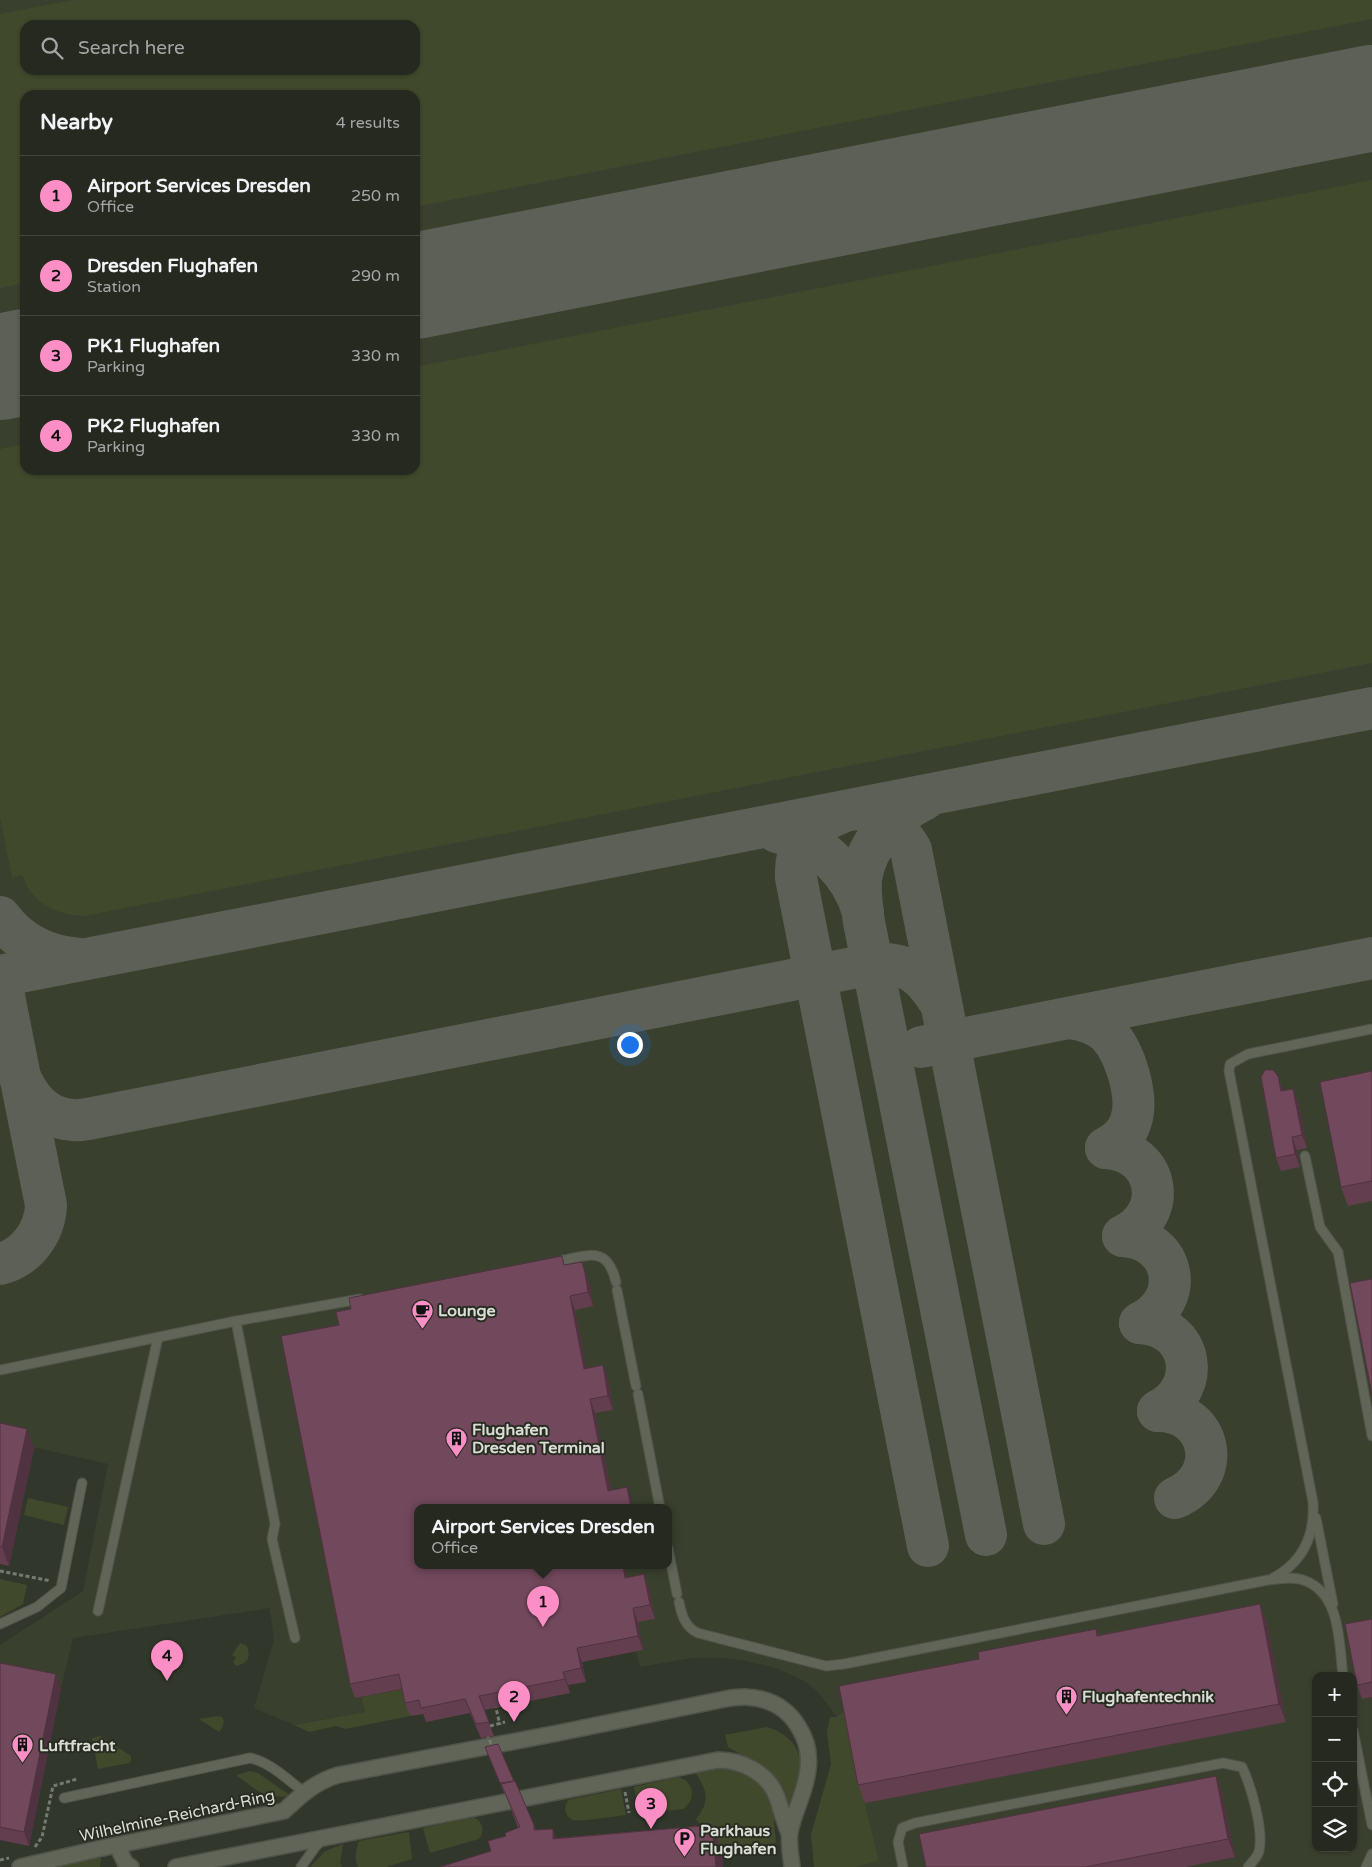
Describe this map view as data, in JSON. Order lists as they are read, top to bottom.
{
  "streets": {
    "street": ["Wilhelmine-Reichard-Ring"]
  },
  "places": {
    "cafe": ["Lounge"],
    "building": ["Flughafen Dresden Terminal", "Flughafentechnik", "Luftfracht"],
    "parking": ["Parkhaus Flughafen"]
  },
  "page": {
    "search": "Search here",
    "heading": ["Nearby", "4 results"],
    "list": [
      {
        "mark": "1",
        "name": "Airport Services Dresden",
        "note": "Office",
        "value": "250 m"
      },
      {
        "mark": "2",
        "name": "Dresden Flughafen",
        "note": "Station",
        "value": "290 m"
      },
      {
        "mark": "3",
        "name": "PK1 Flughafen",
        "note": "Parking",
        "value": "330 m"
      },
      {
        "mark": "4",
        "name": "PK2 Flughafen",
        "note": "Parking",
        "value": "330 m"
      }
    ],
    "popup": ["Airport Services Dresden", "Office"],
    "pins": [
      "1",
      "4",
      "2",
      "3"
    ],
    "map_buttons": ["+", "−"]
  }
}
